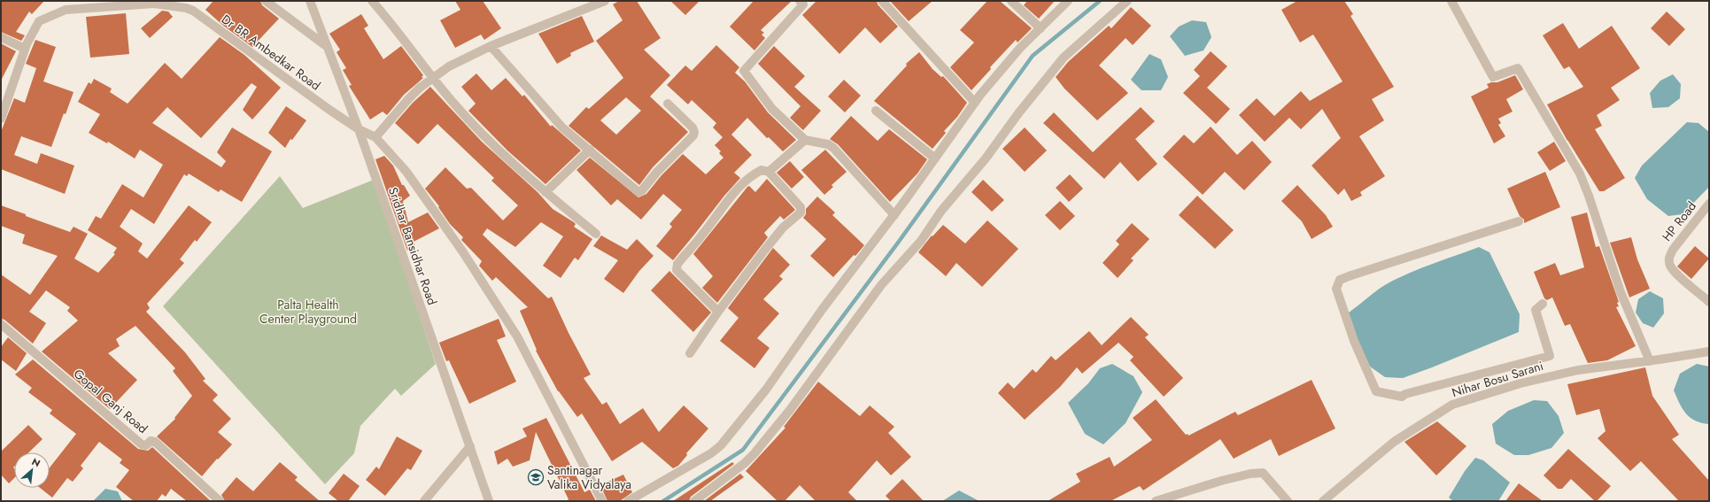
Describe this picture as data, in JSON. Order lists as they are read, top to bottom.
{
  "streets": {
    "street": [
      "Dr BR Ambedkar Road",
      "HP Road",
      "Sridhar Bansidhar Road",
      "Nihar Bosu Sarani",
      "Gopal Ganj Road"
    ]
  },
  "crossings": [
    ["Dr BR Ambedkar Road", "Sridhar Bansidhar Road"]
  ],
  "parks": ["Palta Health Center Playground"],
  "places": {
    "school or university": ["Santinagar Valika Vidyalaya"]
  },
  "north": "top right"
}
